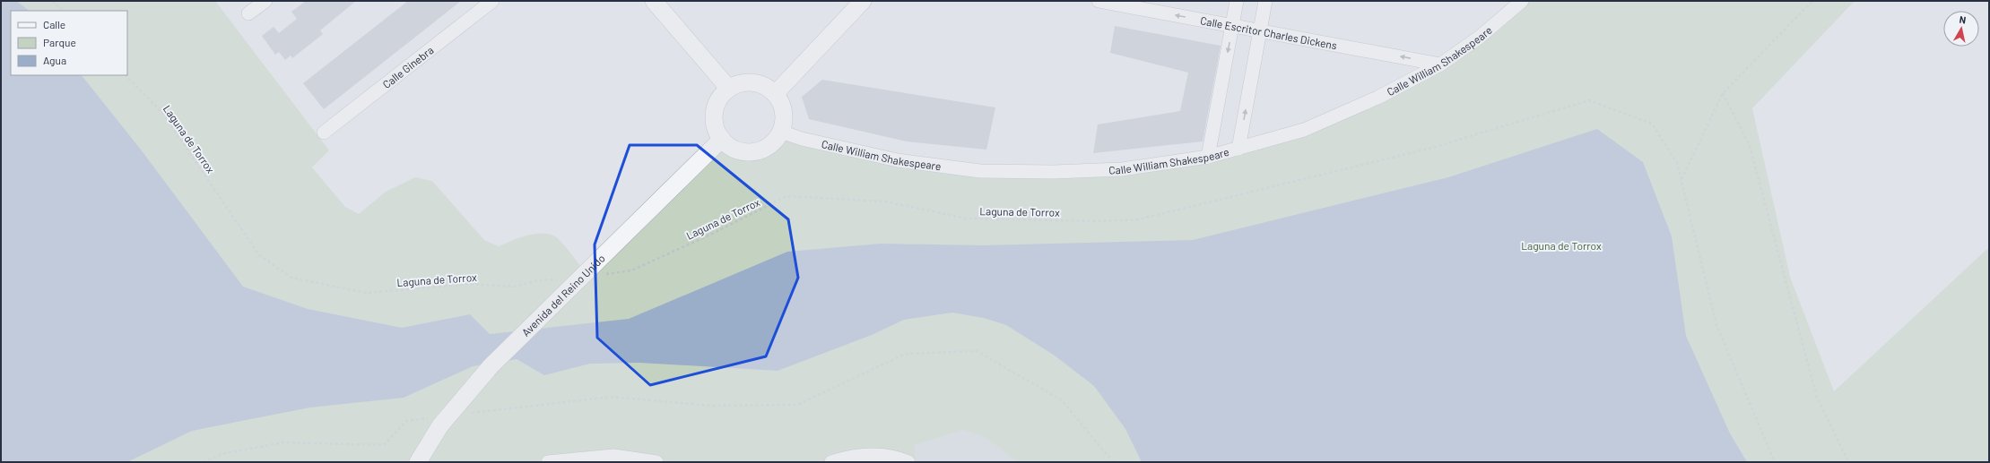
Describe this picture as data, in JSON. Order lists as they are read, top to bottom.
{
  "streets": {
    "street": [
      "Calle Escritor Charles Dickens",
      "Calle William Shakespeare",
      "Calle Ginebra",
      "Avenida del Reino Unido"
    ],
    "path": ["Laguna de Torrox"]
  },
  "crossings": [
    ["Calle Escritor Charles Dickens", "Calle William Shakespeare"],
    ["Calle William Shakespeare", "Avenida del Reino Unido"],
    ["Laguna de Torrox", "Avenida del Reino Unido"]
  ],
  "one_way": ["Calle Escritor Charles Dickens"],
  "parks": ["Laguna de Torrox"],
  "legend": ["Calle", "Parque", "Agua"],
  "north": "top"
}
